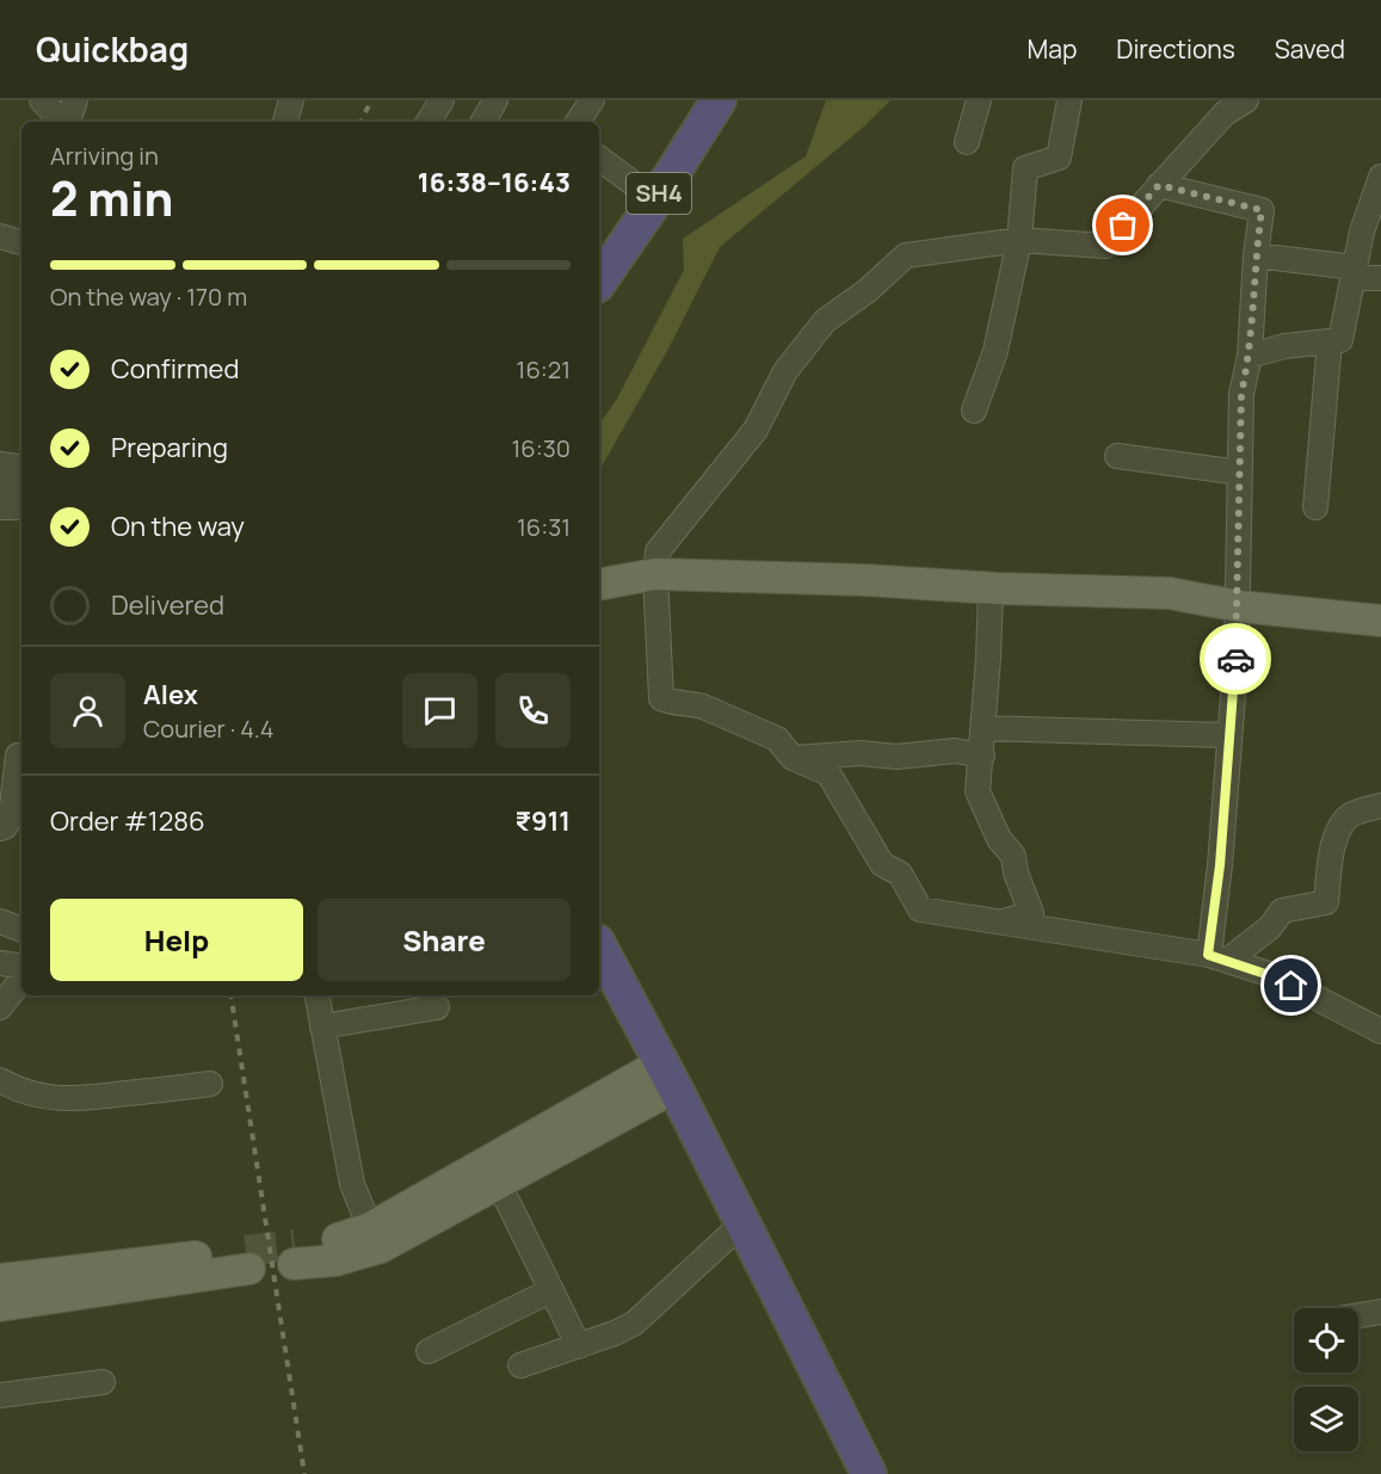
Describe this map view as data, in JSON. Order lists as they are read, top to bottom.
{
  "streets": {
    "highway": ["SH4"]
  },
  "page": {
    "header": "Quickbag",
    "nav": ["Map", "Directions", "Saved"],
    "heading": ["2 min", "Arriving in", "16:38–16:43"],
    "panel": [
      "Alex",
      "Courier · 4.4",
      "Order #1286",
      "₹911"
    ],
    "bar": "On the way · 170 m",
    "list": [
      ["Confirmed", "16:21"],
      ["Preparing", "16:30"],
      ["On the way", "16:31"],
      "Delivered"
    ],
    "buttons": ["Help", "Share"]
  }
}
